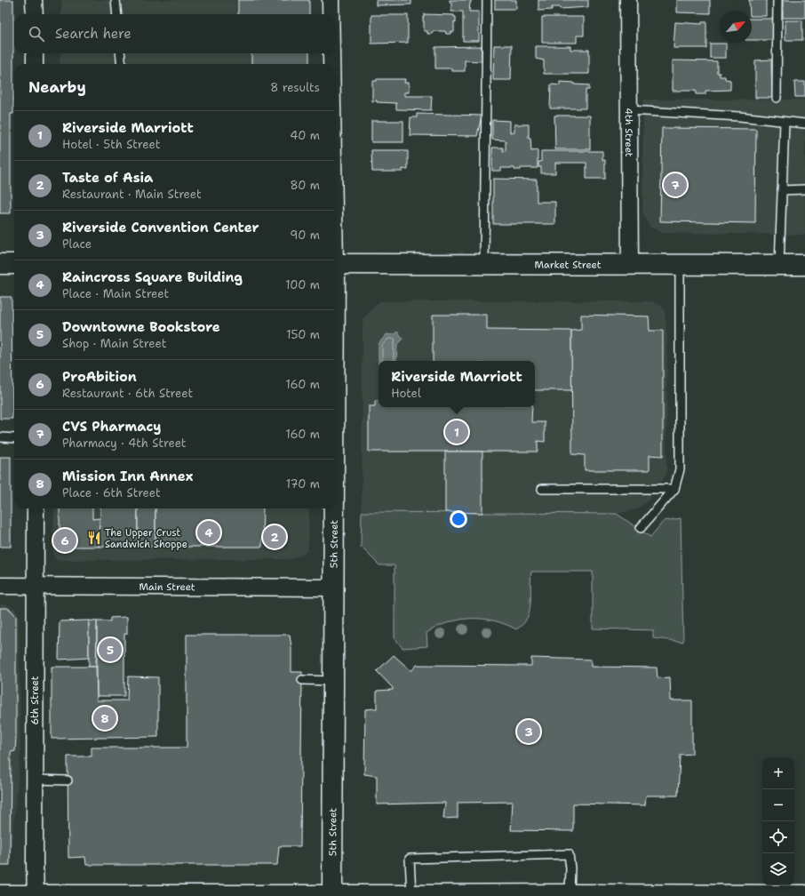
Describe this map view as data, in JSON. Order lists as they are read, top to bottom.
{
  "streets": {
    "street": [
      "4th Street",
      "Market Street",
      "5th Street",
      "Main Street",
      "6th Street"
    ]
  },
  "crossings": [
    ["4th Street", "Market Street"],
    ["5th Street", "Main Street"],
    ["Main Street", "6th Street"]
  ],
  "places": {
    "restaurant": ["The Upper Crust Sandwich Shoppe"]
  },
  "north": "top right",
  "page": {
    "search": "Search here",
    "heading": ["Nearby", "8 results"],
    "list": [
      {
        "mark": "1",
        "name": "Riverside Marriott",
        "note": "Hotel · 5th Street",
        "value": "40 m"
      },
      {
        "mark": "2",
        "name": "Taste of Asia",
        "note": "Restaurant · Main Street",
        "value": "80 m"
      },
      {
        "mark": "3",
        "name": "Riverside Convention Center",
        "note": "Place",
        "value": "90 m"
      },
      {
        "mark": "4",
        "name": "Raincross Square Building",
        "note": "Place · Main Street",
        "value": "100 m"
      },
      {
        "mark": "5",
        "name": "Downtowne Bookstore",
        "note": "Shop · Main Street",
        "value": "150 m"
      },
      {
        "mark": "6",
        "name": "ProAbition",
        "note": "Restaurant · 6th Street",
        "value": "160 m"
      },
      {
        "mark": "7",
        "name": "CVS Pharmacy",
        "note": "Pharmacy · 4th Street",
        "value": "160 m"
      },
      {
        "mark": "8",
        "name": "Mission Inn Annex",
        "note": "Place · 6th Street",
        "value": "170 m"
      }
    ],
    "pins": [
      "7",
      "1",
      "4",
      "2",
      "6",
      "5",
      "8",
      "3"
    ],
    "popup": ["Riverside Marriott", "Hotel"],
    "map_buttons": ["+", "−"]
  }
}
